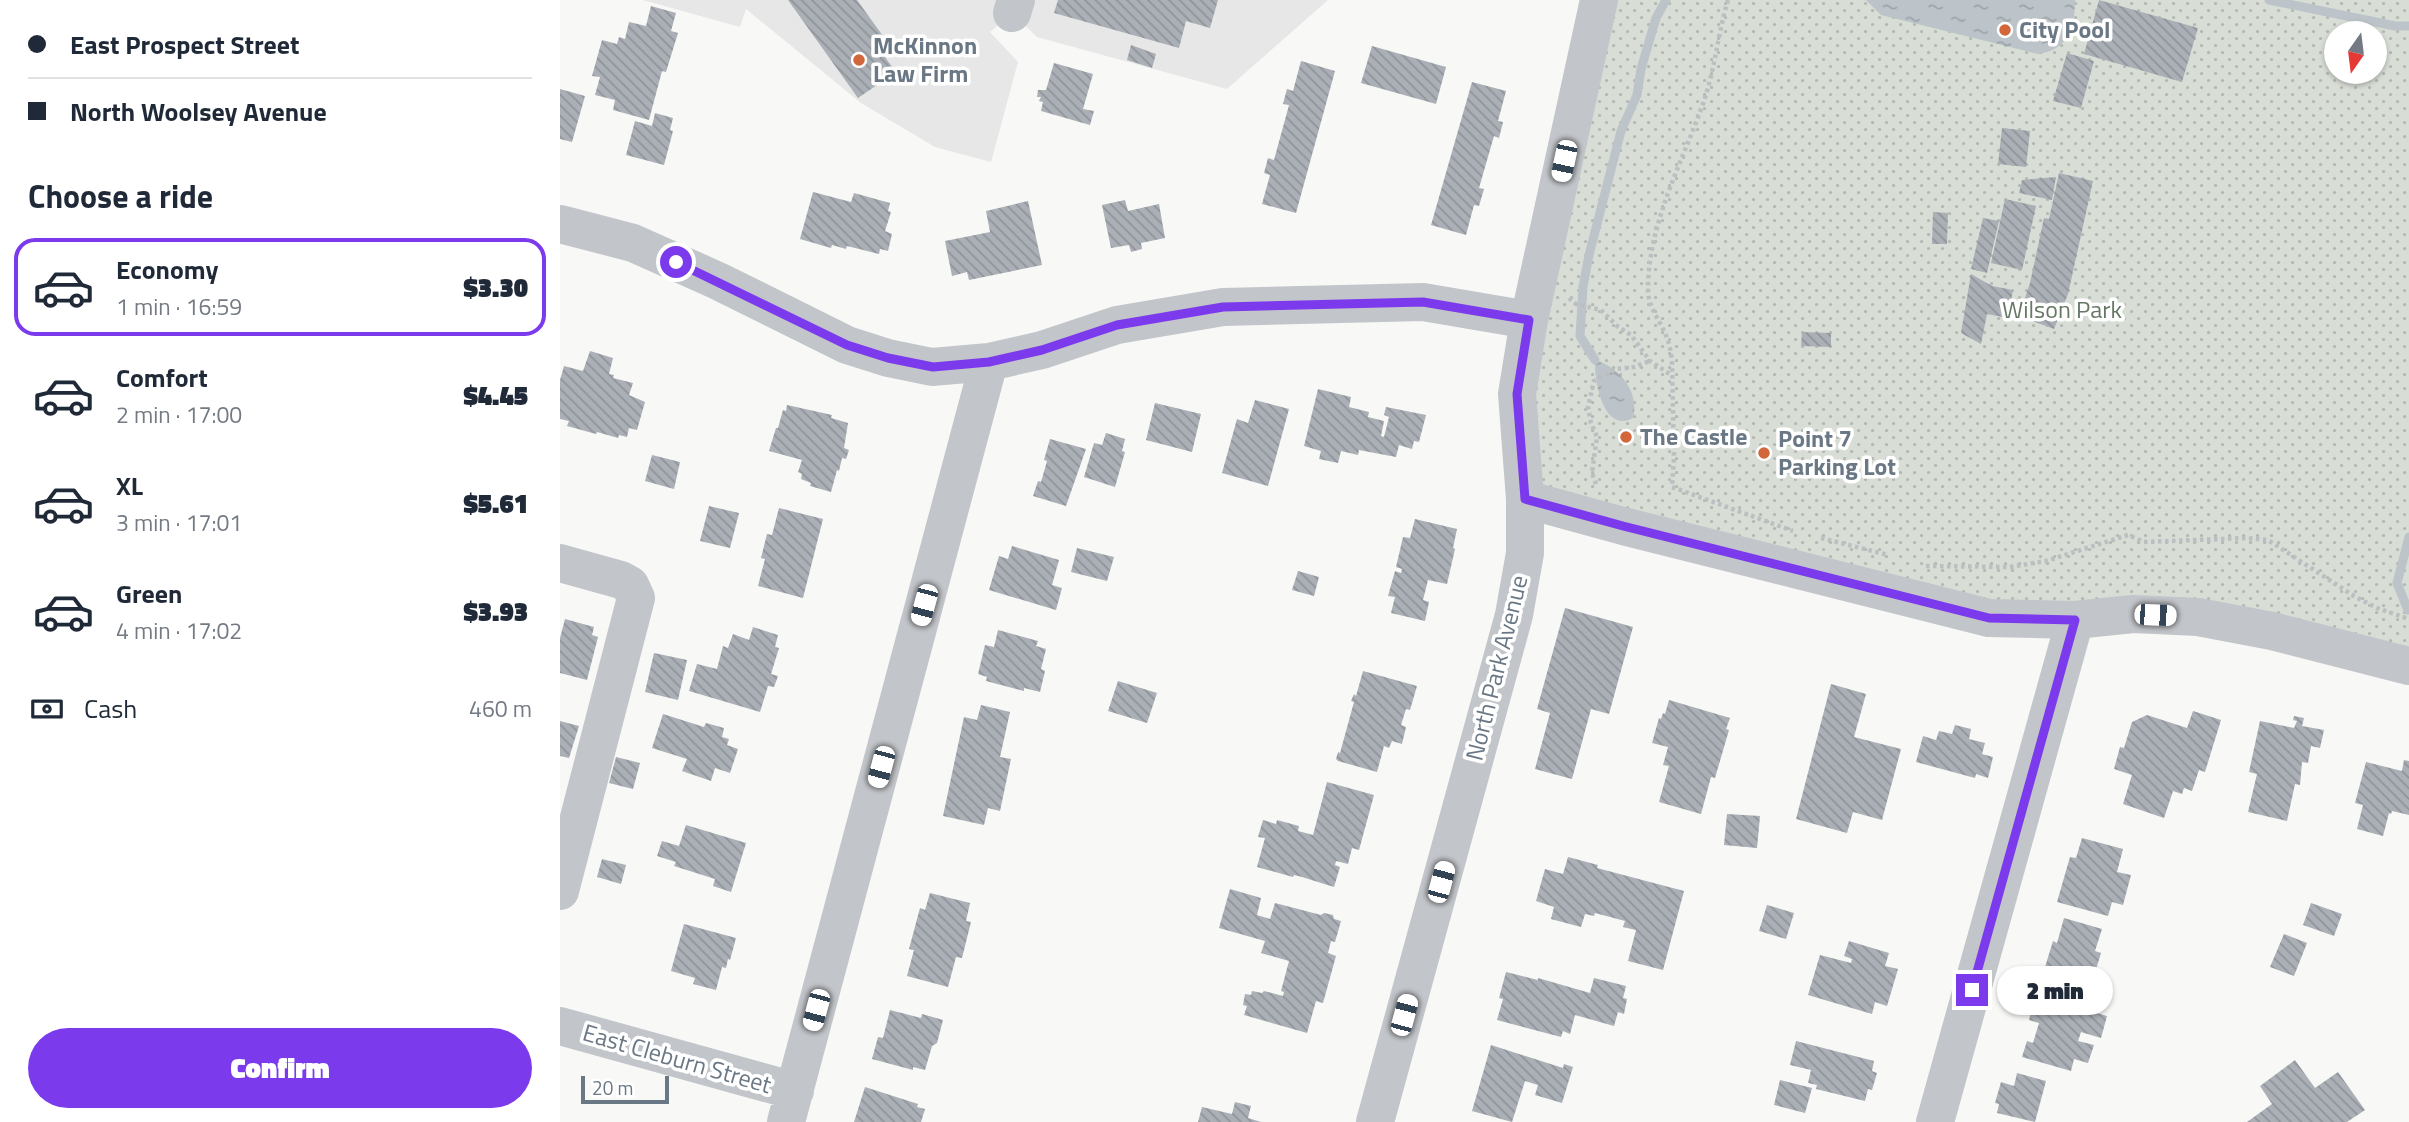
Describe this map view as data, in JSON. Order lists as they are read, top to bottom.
{
  "streets": {
    "street": ["North Park Avenue", "East Cleburn Street"]
  },
  "parks": ["Wilson Park"],
  "places": [
    "City Pool",
    "McKinnon Law Firm",
    "The Castle",
    "Point 7 Parking Lot"
  ],
  "scale_bar": "20 m",
  "north": "bottom",
  "page": {
    "banner": ["East Prospect Street", "North Woolsey Avenue"],
    "heading": "Choose a ride",
    "list": [
      {
        "name": "Economy",
        "note": "1 min · 16:59",
        "value": "$3.30"
      },
      {
        "name": "Comfort",
        "note": "2 min · 17:00",
        "value": "$4.45"
      },
      {
        "name": "XL",
        "note": "3 min · 17:01",
        "value": "$5.61"
      },
      {
        "name": "Green",
        "note": "4 min · 17:02",
        "value": "$3.93"
      }
    ],
    "pay": ["Cash", "460 m"],
    "bubble": "2 min",
    "buttons": "Confirm",
    "scale": "20 m"
  }
}
